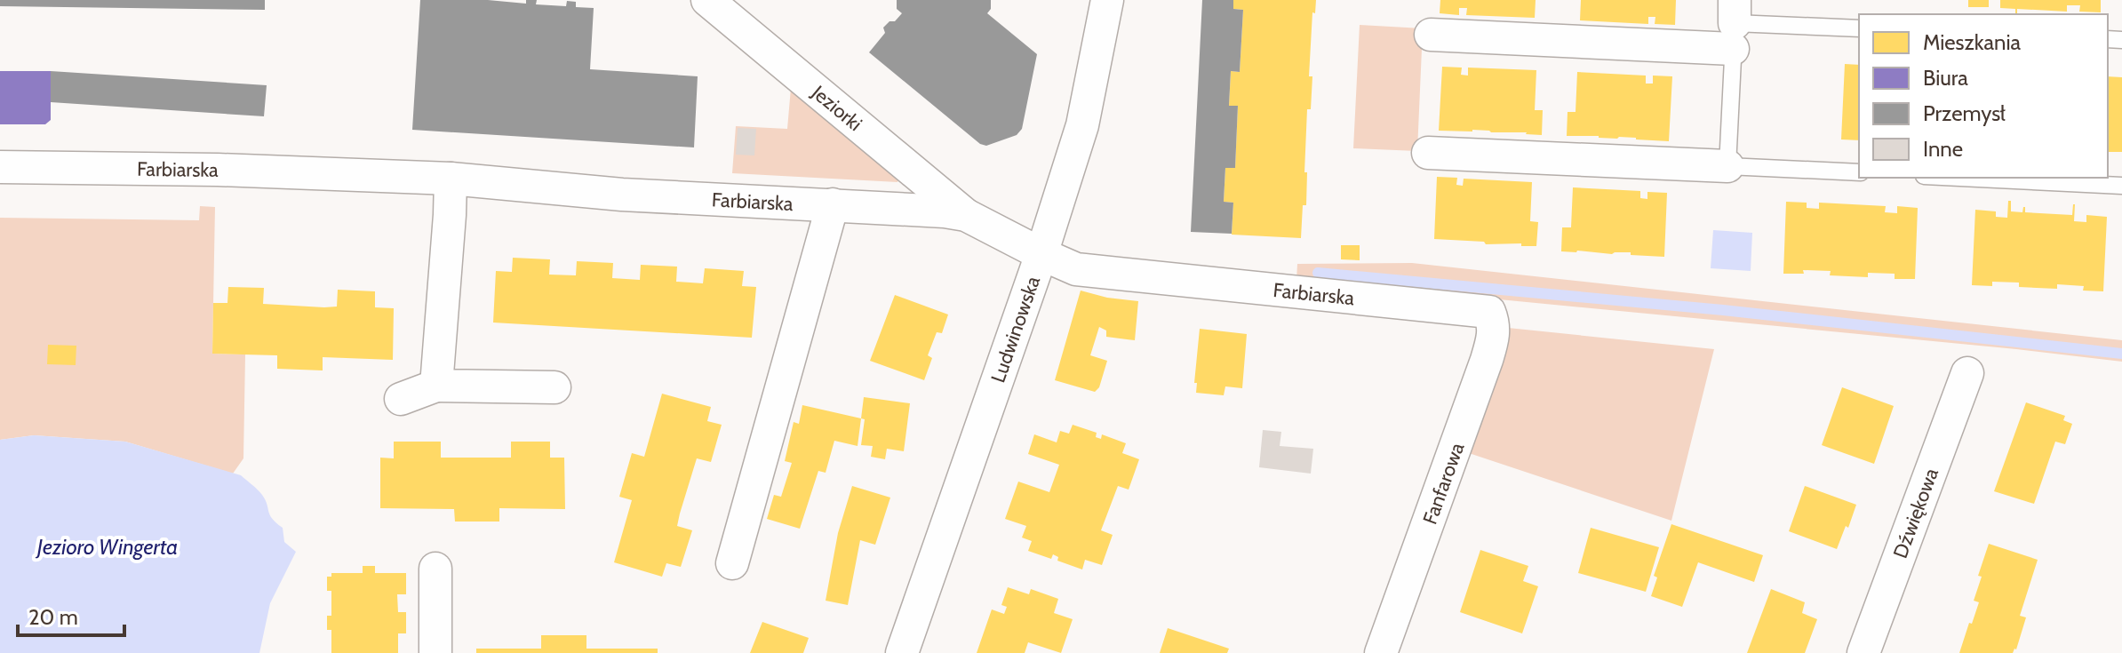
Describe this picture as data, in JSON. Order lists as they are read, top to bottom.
{
  "streets": {
    "street": [
      "Jeziorki",
      "Farbiarska",
      "Ludwinowska",
      "Fanfarowa",
      "Dźwiękowa"
    ]
  },
  "crossings": [
    ["Jeziorki", "Farbiarska"],
    ["Farbiarska", "Ludwinowska"],
    ["Farbiarska", "Fanfarowa"]
  ],
  "water": ["Jezioro Wingerta"],
  "legend": [
    "Mieszkania",
    "Biura",
    "Przemysł",
    "Inne"
  ],
  "scale_bar": "20 m"
}
